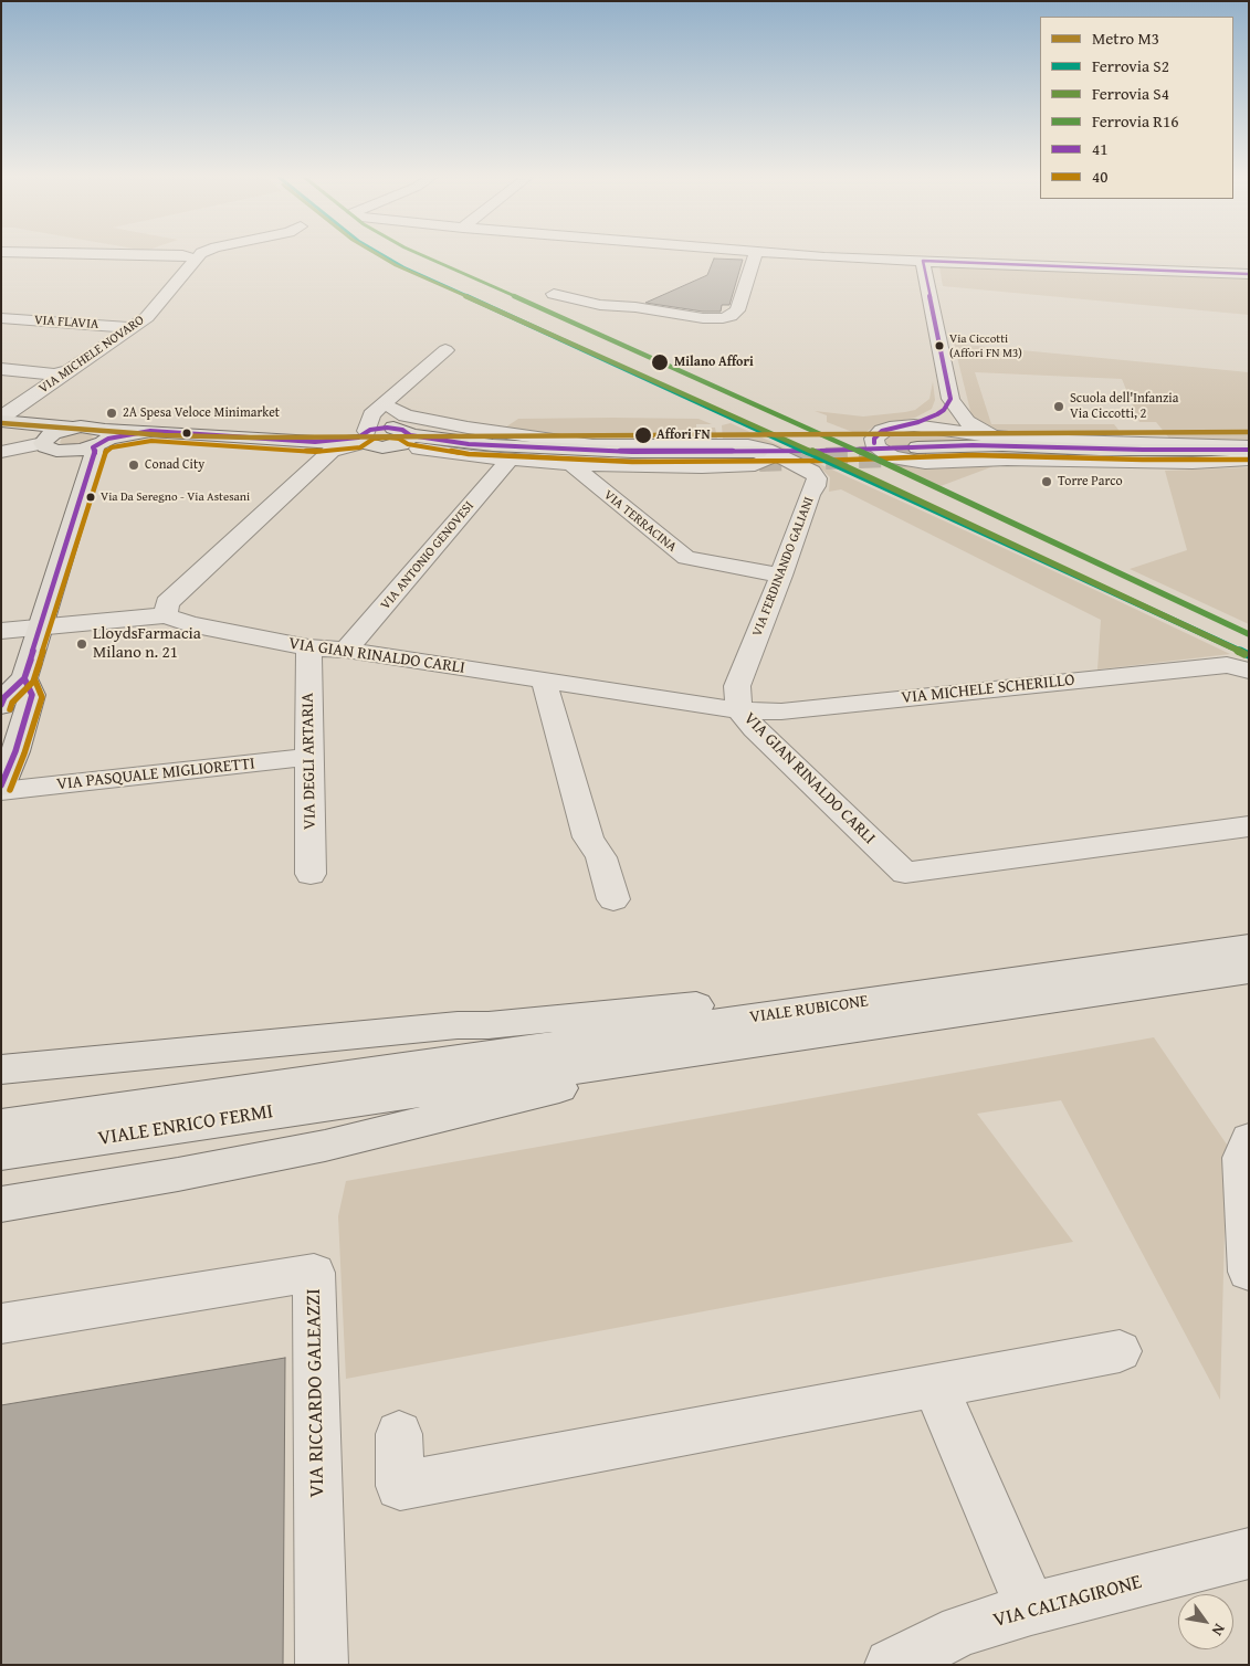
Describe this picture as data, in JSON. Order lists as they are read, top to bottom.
{
  "streets": {
    "main road": ["VIALE RUBICONE", "VIALE ENRICO FERMI"],
    "street": [
      "VIA FLAVIA",
      "VIA MICHELE NOVARO",
      "VIA TERRACINA",
      "VIA ANTONIO GENOVESI",
      "VIA FERDINANDO GALIANI",
      "VIA GIAN RINALDO CARLI",
      "VIA MICHELE SCHERILLO",
      "VIA DEGLI ARTARIA",
      "VIA PASQUALE MIGLIORETTI",
      "VIA RICCARDO GALEAZZI",
      "VIA CALTAGIRONE"
    ]
  },
  "crossings": [
    ["VIA FLAVIA", "VIA MICHELE NOVARO"],
    ["VIA TERRACINA", "VIA FERDINANDO GALIANI"],
    ["VIA ANTONIO GENOVESI", "VIA GIAN RINALDO CARLI"],
    ["VIA FERDINANDO GALIANI", "VIA GIAN RINALDO CARLI"],
    ["VIA FERDINANDO GALIANI", "VIA MICHELE SCHERILLO"],
    ["VIA GIAN RINALDO CARLI", "VIA MICHELE SCHERILLO"],
    ["VIA GIAN RINALDO CARLI", "VIA DEGLI ARTARIA"],
    ["VIA DEGLI ARTARIA", "VIA PASQUALE MIGLIORETTI"],
    ["VIALE RUBICONE", "VIALE ENRICO FERMI"]
  ],
  "places": [
    "Via Ciccotti (Affori FN M3)",
    "Milano Affori",
    "Scuola dell'Infanzia Via Ciccotti, 2",
    "2A Spesa Veloce Minimarket",
    "Affori FN",
    "Conad City",
    "Torre Parco",
    "Via Da Seregno - Via Astesani",
    "LloydsFarmacia Milano n. 21"
  ],
  "lines": [
    "rail line S2",
    "rail line S4",
    "rail line R16",
    "transit line 41",
    "metro line M3",
    "transit line 40"
  ],
  "legend": [
    "Metro M3",
    "Ferrovia S2",
    "Ferrovia S4",
    "Ferrovia R16",
    "41",
    "40"
  ],
  "north": "bottom right"
}
